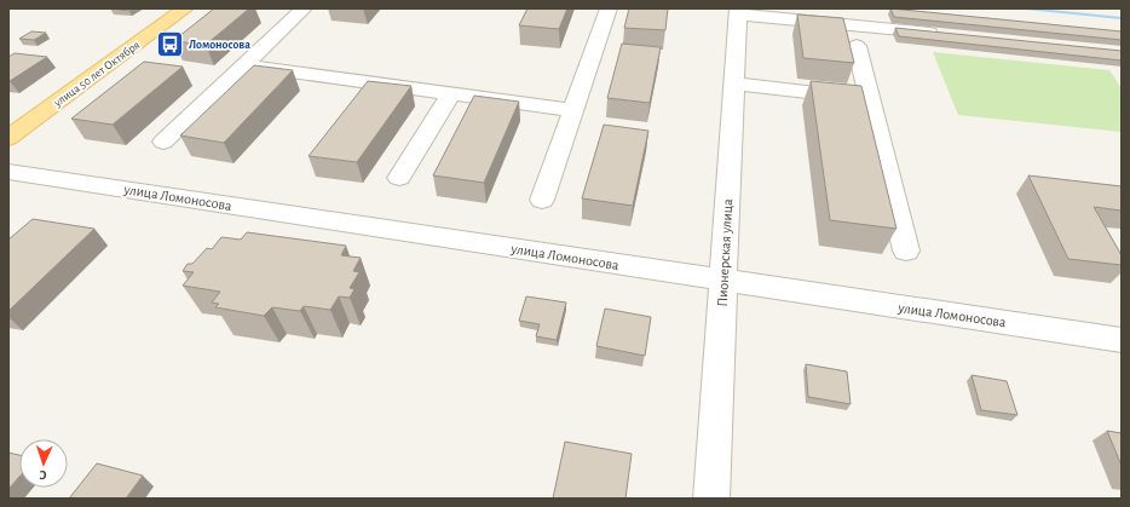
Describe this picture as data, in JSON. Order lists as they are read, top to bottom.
{
  "streets": {
    "main road": ["улица 50 лет Октября"],
    "street": ["улица Ломоносова", "Пионерская улица"]
  },
  "crossings": [
    ["улица Ломоносова", "Пионерская улица"]
  ],
  "places": {
    "bus stop": ["Ломоносова"]
  },
  "north": "bottom"
}
